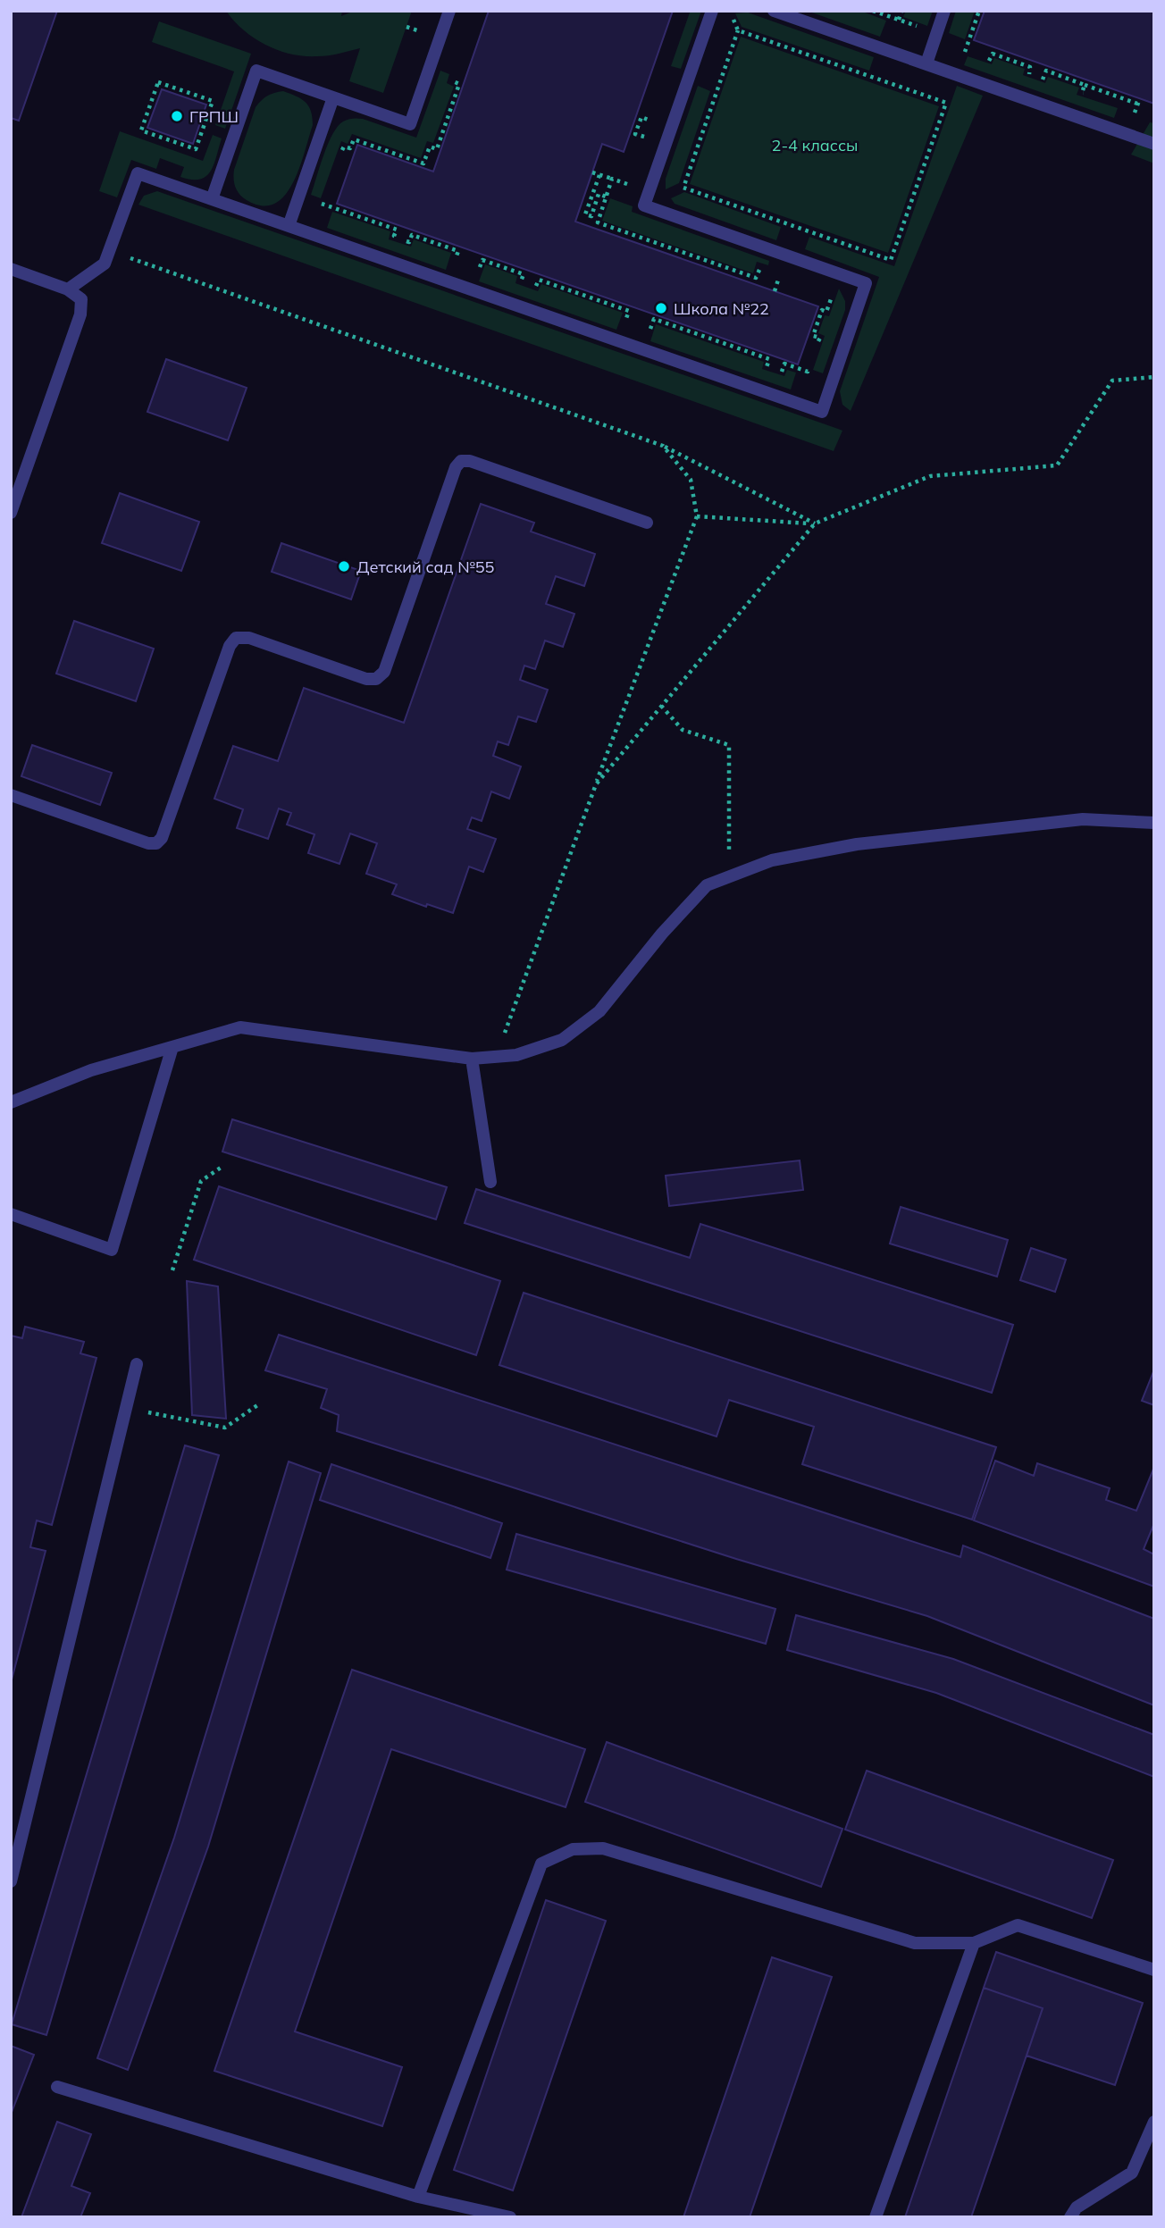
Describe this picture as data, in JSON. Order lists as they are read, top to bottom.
{
  "parks": ["2-4 классы"],
  "places": ["ГРПШ", "Школа №22", "Детский сад №55"]
}
